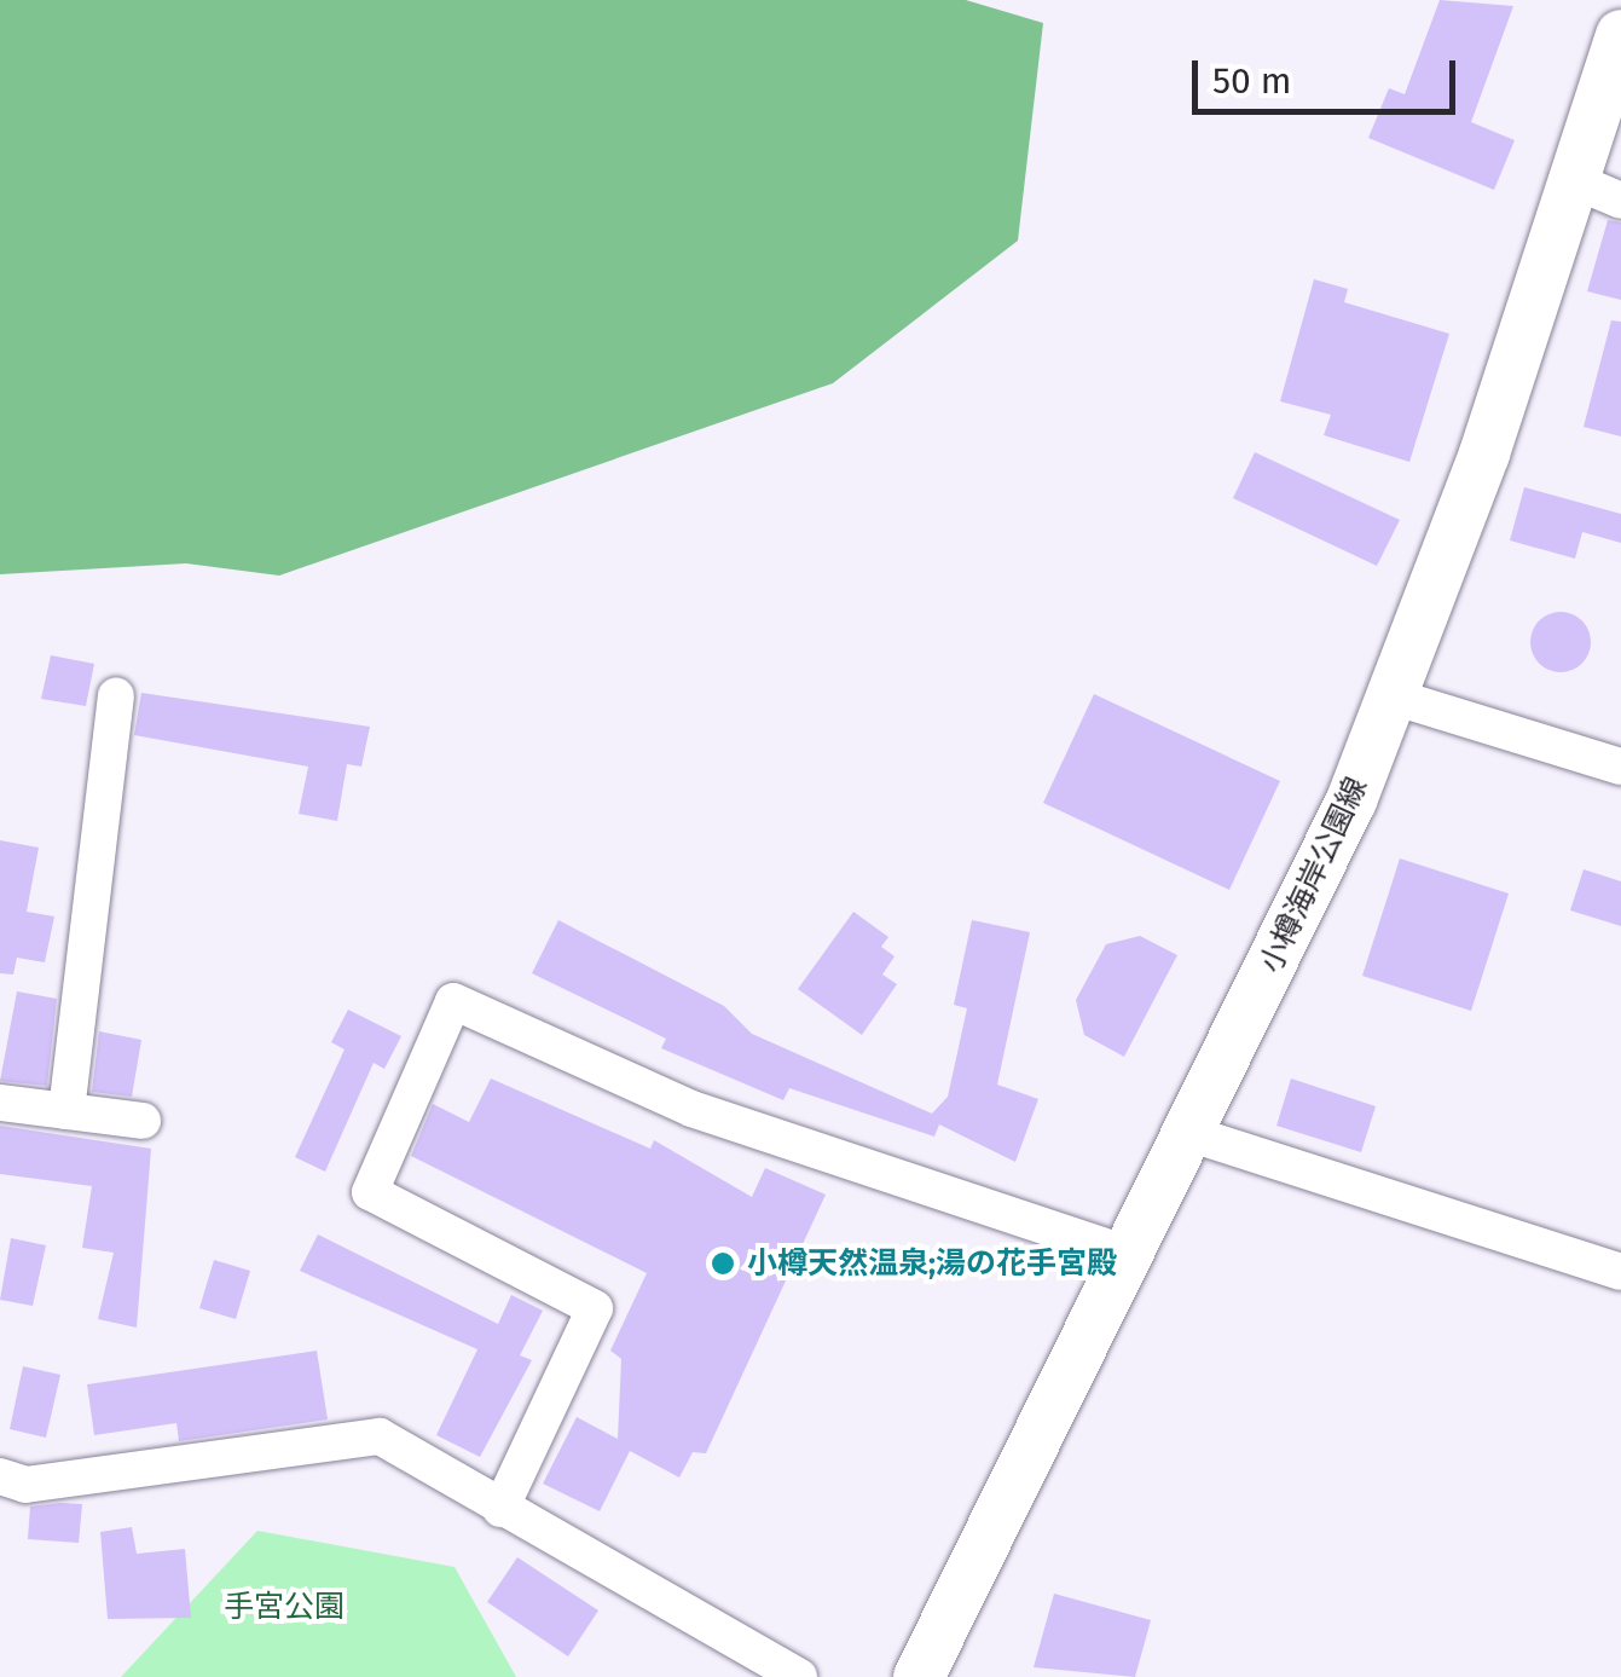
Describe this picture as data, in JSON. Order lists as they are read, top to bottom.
{
  "streets": {
    "main road": ["小樽海岸公園線"]
  },
  "parks": ["手宮公園"],
  "places": ["小樽天然温泉;湯の花手宮殿"],
  "scale_bar": "50 m"
}
